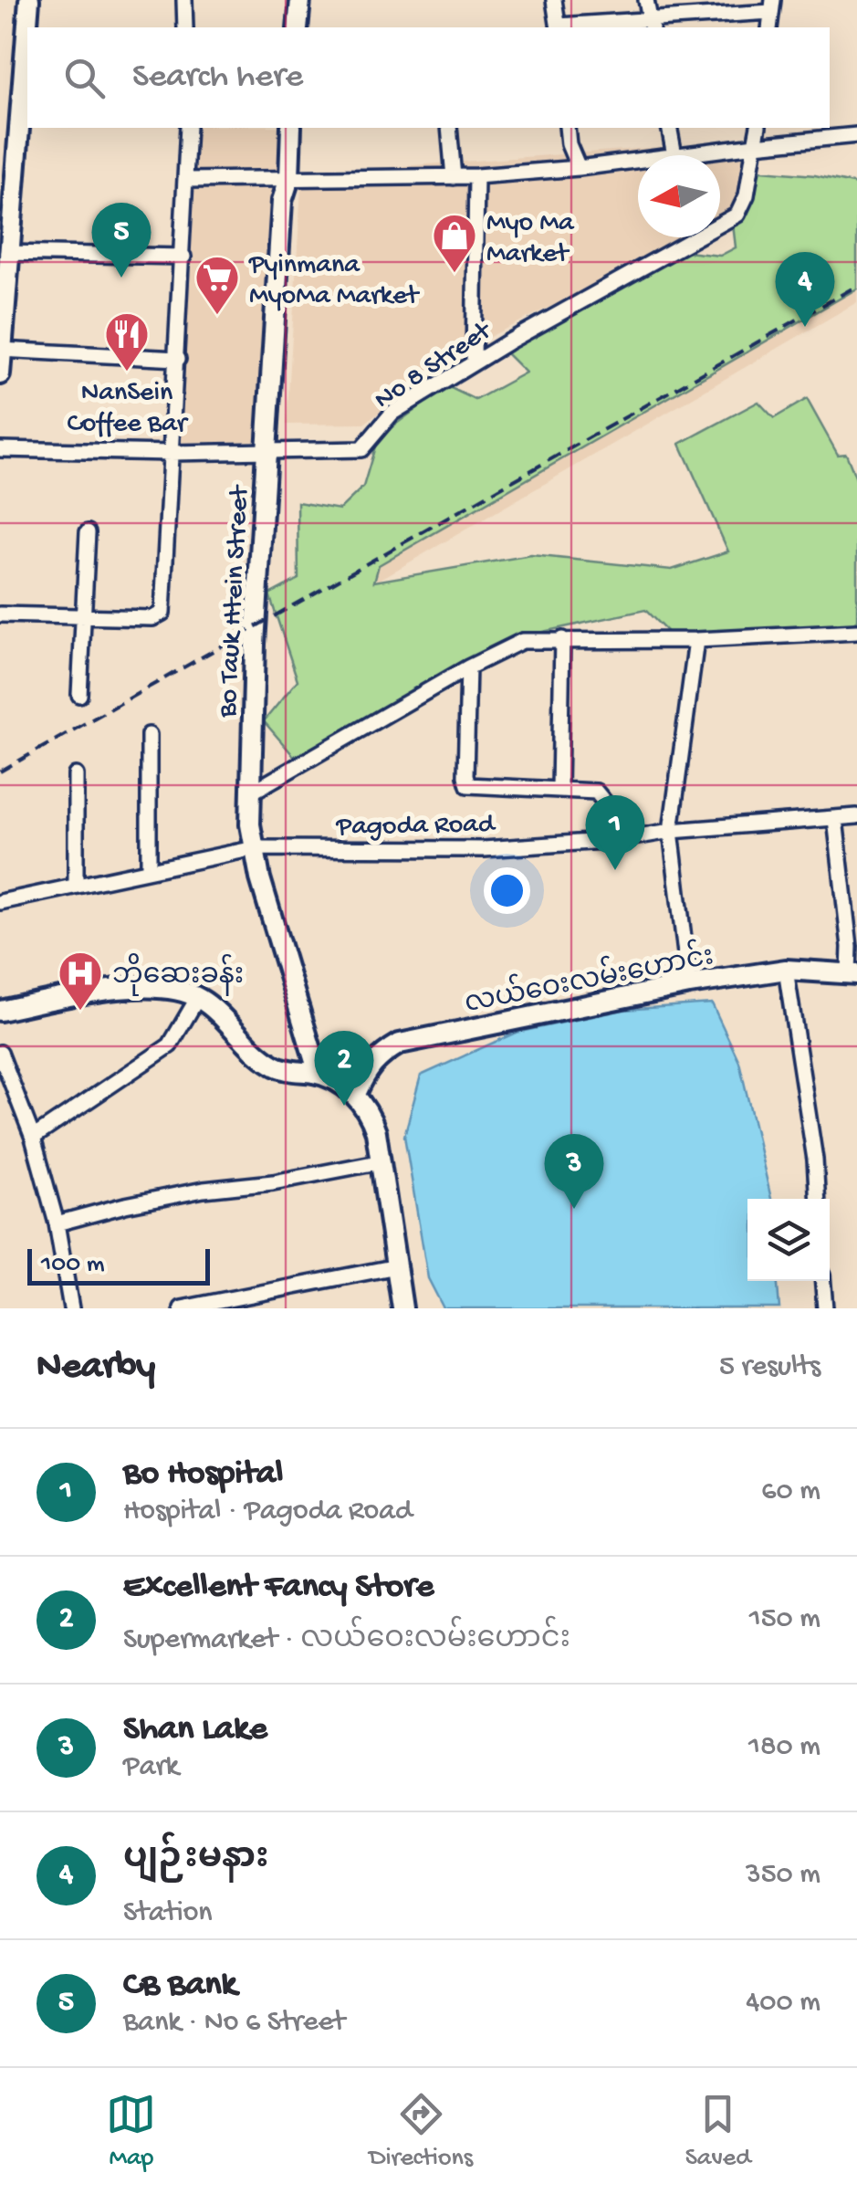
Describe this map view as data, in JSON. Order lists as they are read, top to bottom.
{
  "streets": {
    "street": [
      "No 8 Street",
      "Bo Tauk Htein Street",
      "Pagoda Road",
      "လယ်ဝေးလမ်းဟောင်း"
    ]
  },
  "crossings": [
    ["No 8 Street", "Bo Tauk Htein Street"],
    ["Bo Tauk Htein Street", "Pagoda Road"]
  ],
  "places": {
    "shop": ["Myo Ma Market"],
    "supermarket": ["Pyinmana MyoMa Market"],
    "restaurant": ["NanSein Coffee Bar"],
    "hospital": ["ဘိုဆေးခန်း"]
  },
  "scale_bar": "100 m",
  "north": "left",
  "page": {
    "search": "Search here",
    "pins": [
      "5",
      "4",
      "1",
      "2",
      "3"
    ],
    "scale": "100 m",
    "heading": ["Nearby", "5 results"],
    "list": [
      {
        "mark": "1",
        "name": "Bo Hospital",
        "note": "Hospital · Pagoda Road",
        "value": "60 m"
      },
      {
        "mark": "2",
        "name": "Excellent Fancy Store",
        "note": "Supermarket · လယ်ဝေးလမ်းဟောင်း",
        "value": "150 m"
      },
      {
        "mark": "3",
        "name": "Shan Lake",
        "note": "Park",
        "value": "180 m"
      },
      {
        "mark": "4",
        "name": "ပျဉ်းမနား",
        "note": "Station",
        "value": "350 m"
      },
      {
        "mark": "5",
        "name": "CB Bank",
        "note": "Bank · No 6 Street",
        "value": "400 m"
      }
    ],
    "nav": ["Map", "Directions", "Saved"]
  }
}
